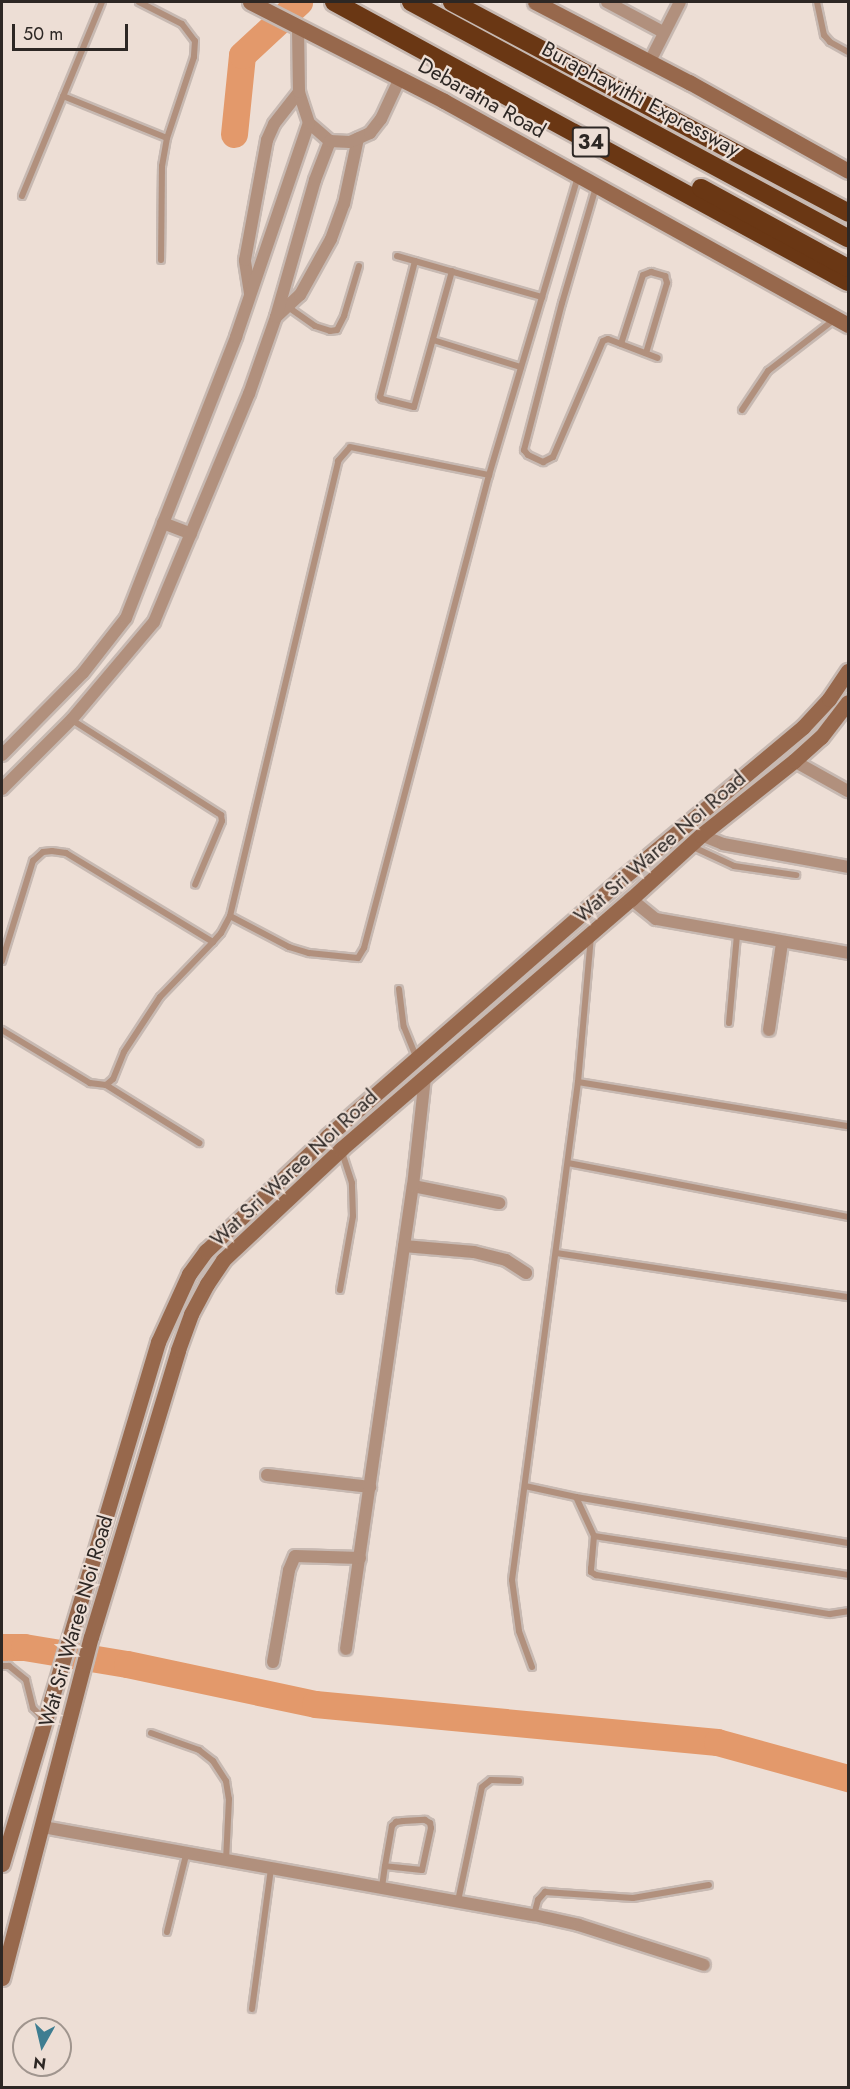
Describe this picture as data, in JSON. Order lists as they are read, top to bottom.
{
  "streets": {
    "highway": ["Debaratna Road", "Buraphawithi Expressway", "34"],
    "main road": ["Wat Sri Waree Noi Road"]
  },
  "scale_bar": "50 m",
  "north": "bottom"
}
